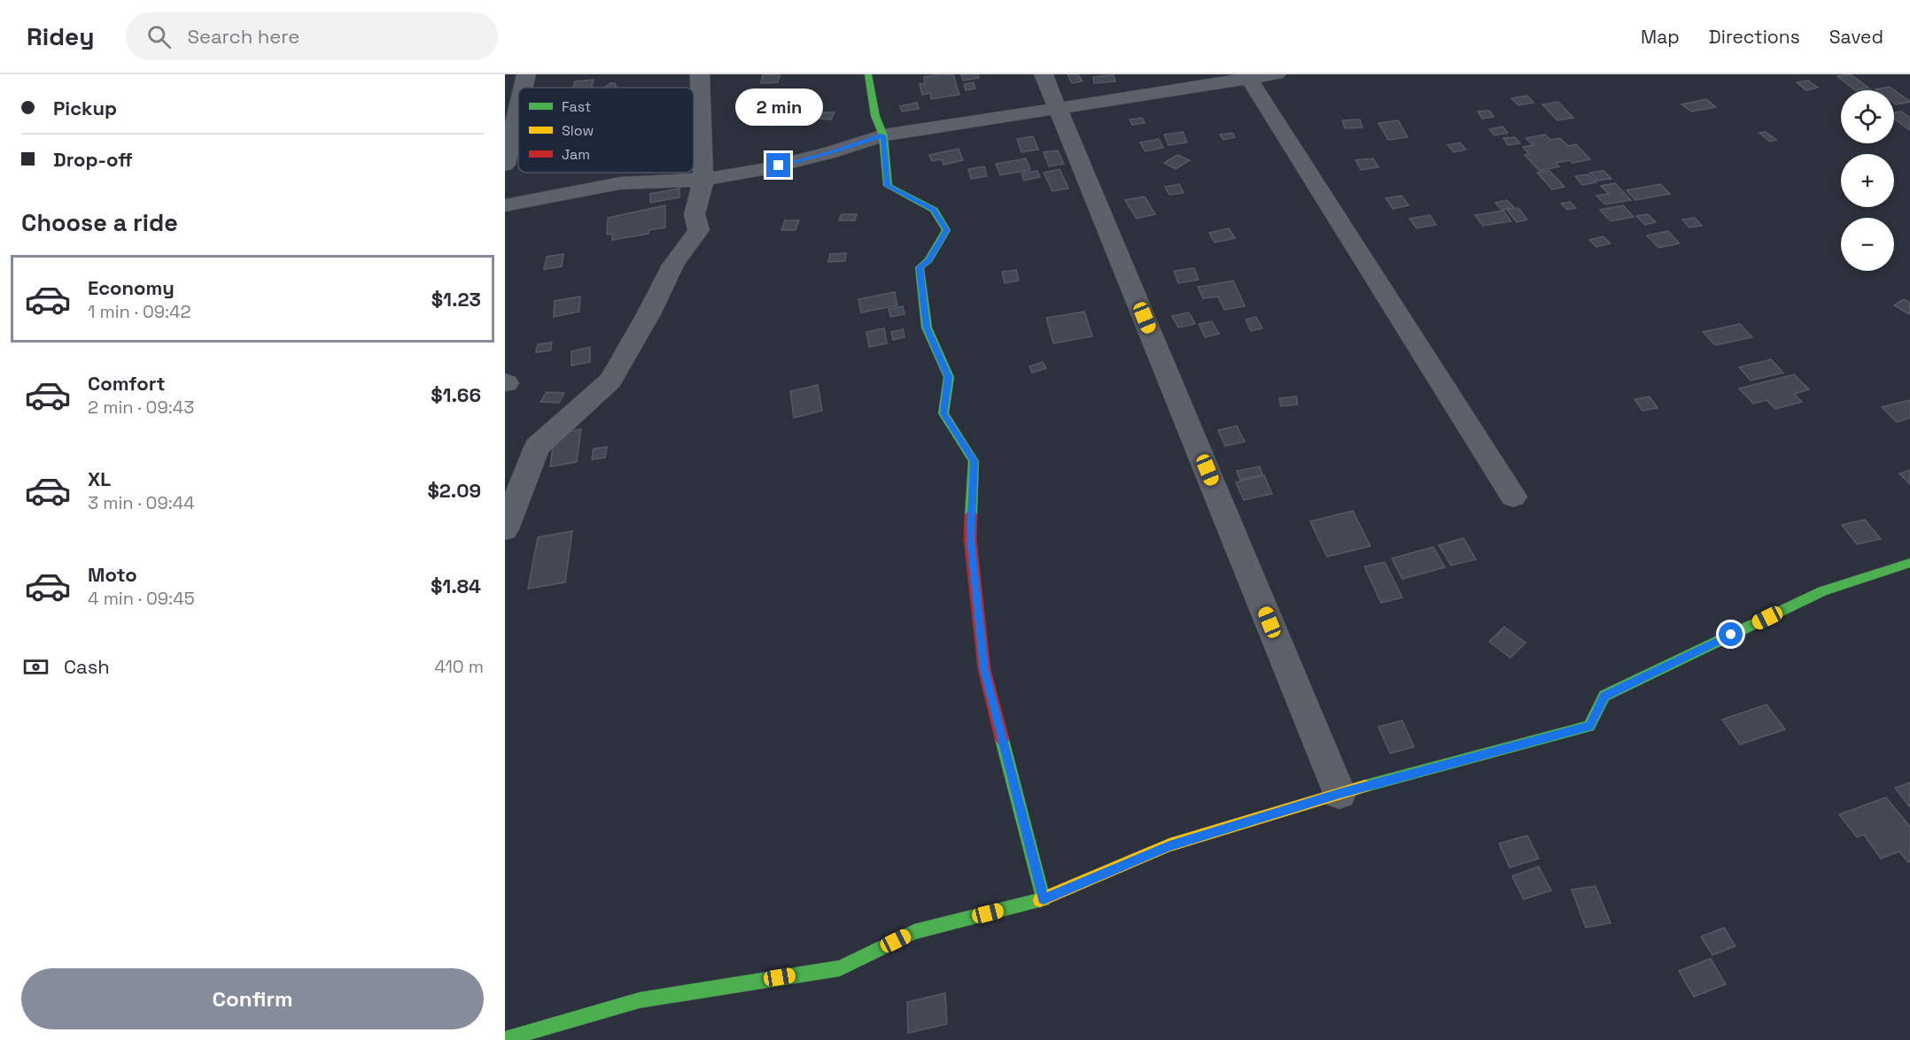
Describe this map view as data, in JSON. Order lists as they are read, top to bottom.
{
  "legend": ["Fast", "Slow", "Jam"],
  "page": {
    "header": "Ridey",
    "search": "Search here",
    "nav": ["Map", "Directions", "Saved"],
    "banner": ["Pickup", "Drop-off"],
    "bubble": "2 min",
    "map_buttons": ["+", "−"],
    "heading": "Choose a ride",
    "list": [
      {
        "name": "Economy",
        "note": "1 min · 09:42",
        "value": "$1.23"
      },
      {
        "name": "Comfort",
        "note": "2 min · 09:43",
        "value": "$1.66"
      },
      {
        "name": "XL",
        "note": "3 min · 09:44",
        "value": "$2.09"
      },
      {
        "name": "Moto",
        "note": "4 min · 09:45",
        "value": "$1.84"
      }
    ],
    "pay": ["Cash", "410 m"],
    "buttons": "Confirm"
  }
}
